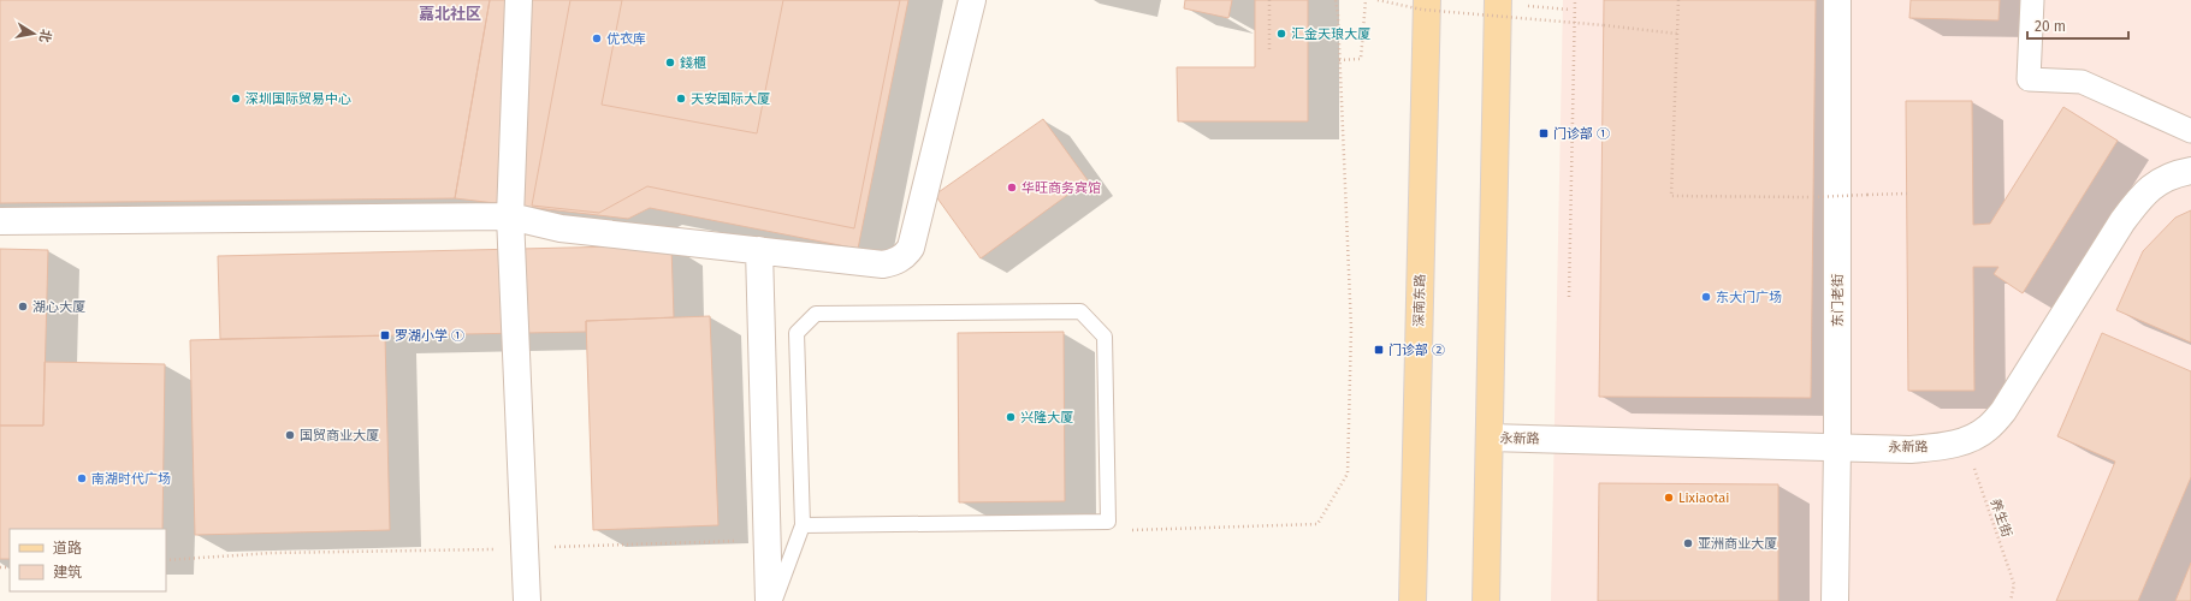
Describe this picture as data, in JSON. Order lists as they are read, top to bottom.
{
  "streets": {
    "main road": ["深南东路"],
    "street": ["东门老街", "永新路"],
    "path": ["养生街"]
  },
  "crossings": [
    ["东门老街", "永新路"],
    ["永新路", "养生街"]
  ],
  "districts": ["嘉北社区"],
  "places": {
    "other": [
      "汇金天琅大厦",
      "优衣库",
      "錢櫃",
      "深圳国际贸易中心",
      "天安国际大厦",
      "华旺商务宾馆",
      "东大门广场",
      "湖心大厦",
      "兴隆大厦",
      "国贸商业大厦",
      "南湖时代广场",
      "Lixiaotai",
      "亚洲商业大厦"
    ],
    "transit": ["门诊部 ①", "罗湖小学 ①", "门诊部 ②"]
  },
  "legend": ["道路", "建筑"],
  "scale_bar": "20 m",
  "north": "right"
}
